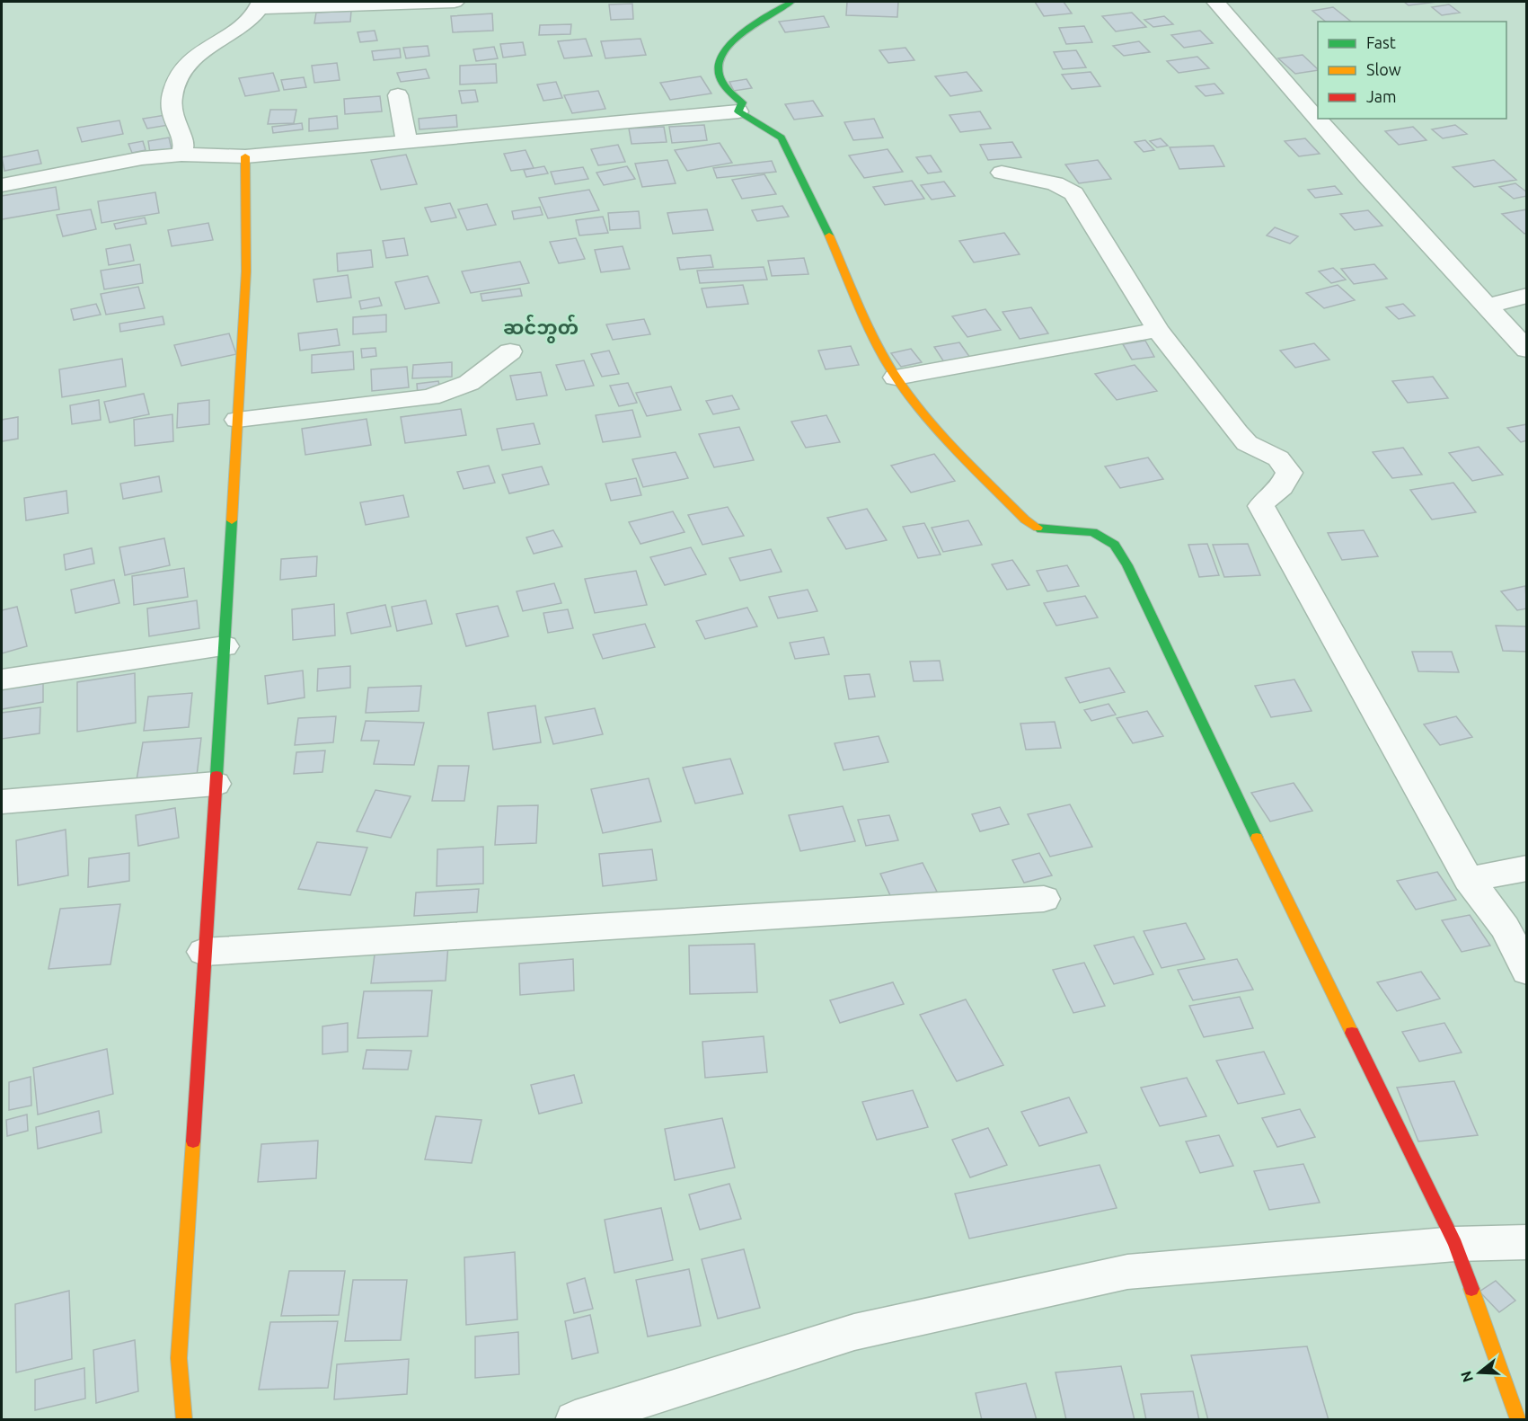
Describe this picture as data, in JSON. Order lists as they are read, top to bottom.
{
  "districts": ["ဆင်ဘွတ်"],
  "legend": ["Fast", "Slow", "Jam"],
  "north": "left"
}
